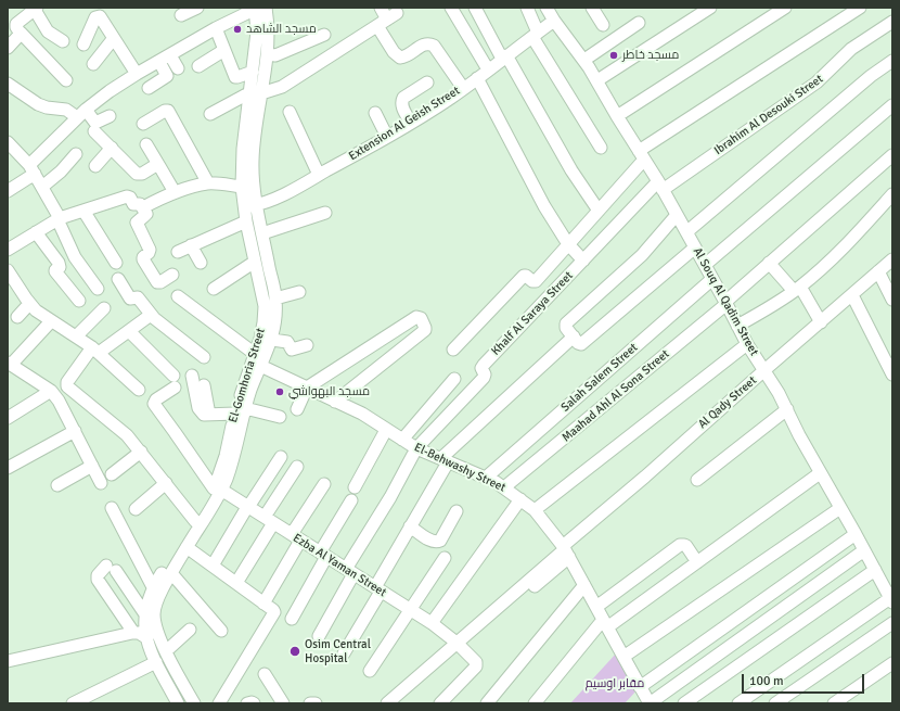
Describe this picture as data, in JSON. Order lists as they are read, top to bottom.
{
  "streets": {
    "street": [
      "Ibrahim Al Desouki Street",
      "Extension Al Geish Street",
      "Al Souq Al Qadim Street",
      "Khalf Al Saraya Street",
      "El-Gomhoria Street",
      "Salah Salem Street",
      "Maahad Ahl Al Sona Street",
      "Al Qady Street",
      "El-Behwashy Street",
      "Ezba Al Yaman Street"
    ]
  },
  "crossings": [
    ["Ibrahim Al Desouki Street", "Al Souq Al Qadim Street"],
    ["Ibrahim Al Desouki Street", "Khalf Al Saraya Street"],
    ["Extension Al Geish Street", "Al Souq Al Qadim Street"],
    ["Extension Al Geish Street", "El-Gomhoria Street"],
    ["Al Souq Al Qadim Street", "Khalf Al Saraya Street"],
    ["Al Souq Al Qadim Street", "Salah Salem Street"],
    ["Al Souq Al Qadim Street", "Maahad Ahl Al Sona Street"],
    ["Al Souq Al Qadim Street", "Al Qady Street"],
    ["Khalf Al Saraya Street", "El-Behwashy Street"],
    ["Khalf Al Saraya Street", "Ezba Al Yaman Street"],
    ["El-Gomhoria Street", "El-Behwashy Street"],
    ["El-Gomhoria Street", "Ezba Al Yaman Street"],
    ["Salah Salem Street", "El-Behwashy Street"],
    ["Maahad Ahl Al Sona Street", "El-Behwashy Street"],
    ["Al Qady Street", "El-Behwashy Street"],
    ["Al Qady Street", "Ezba Al Yaman Street"]
  ],
  "parks": ["مقابر اوسيم"],
  "places": [
    "مسجد الشاهد",
    "مسجد خاطر",
    "مسجد البهواشي",
    "Osim Central Hospital"
  ],
  "scale_bar": "100 m"
}
